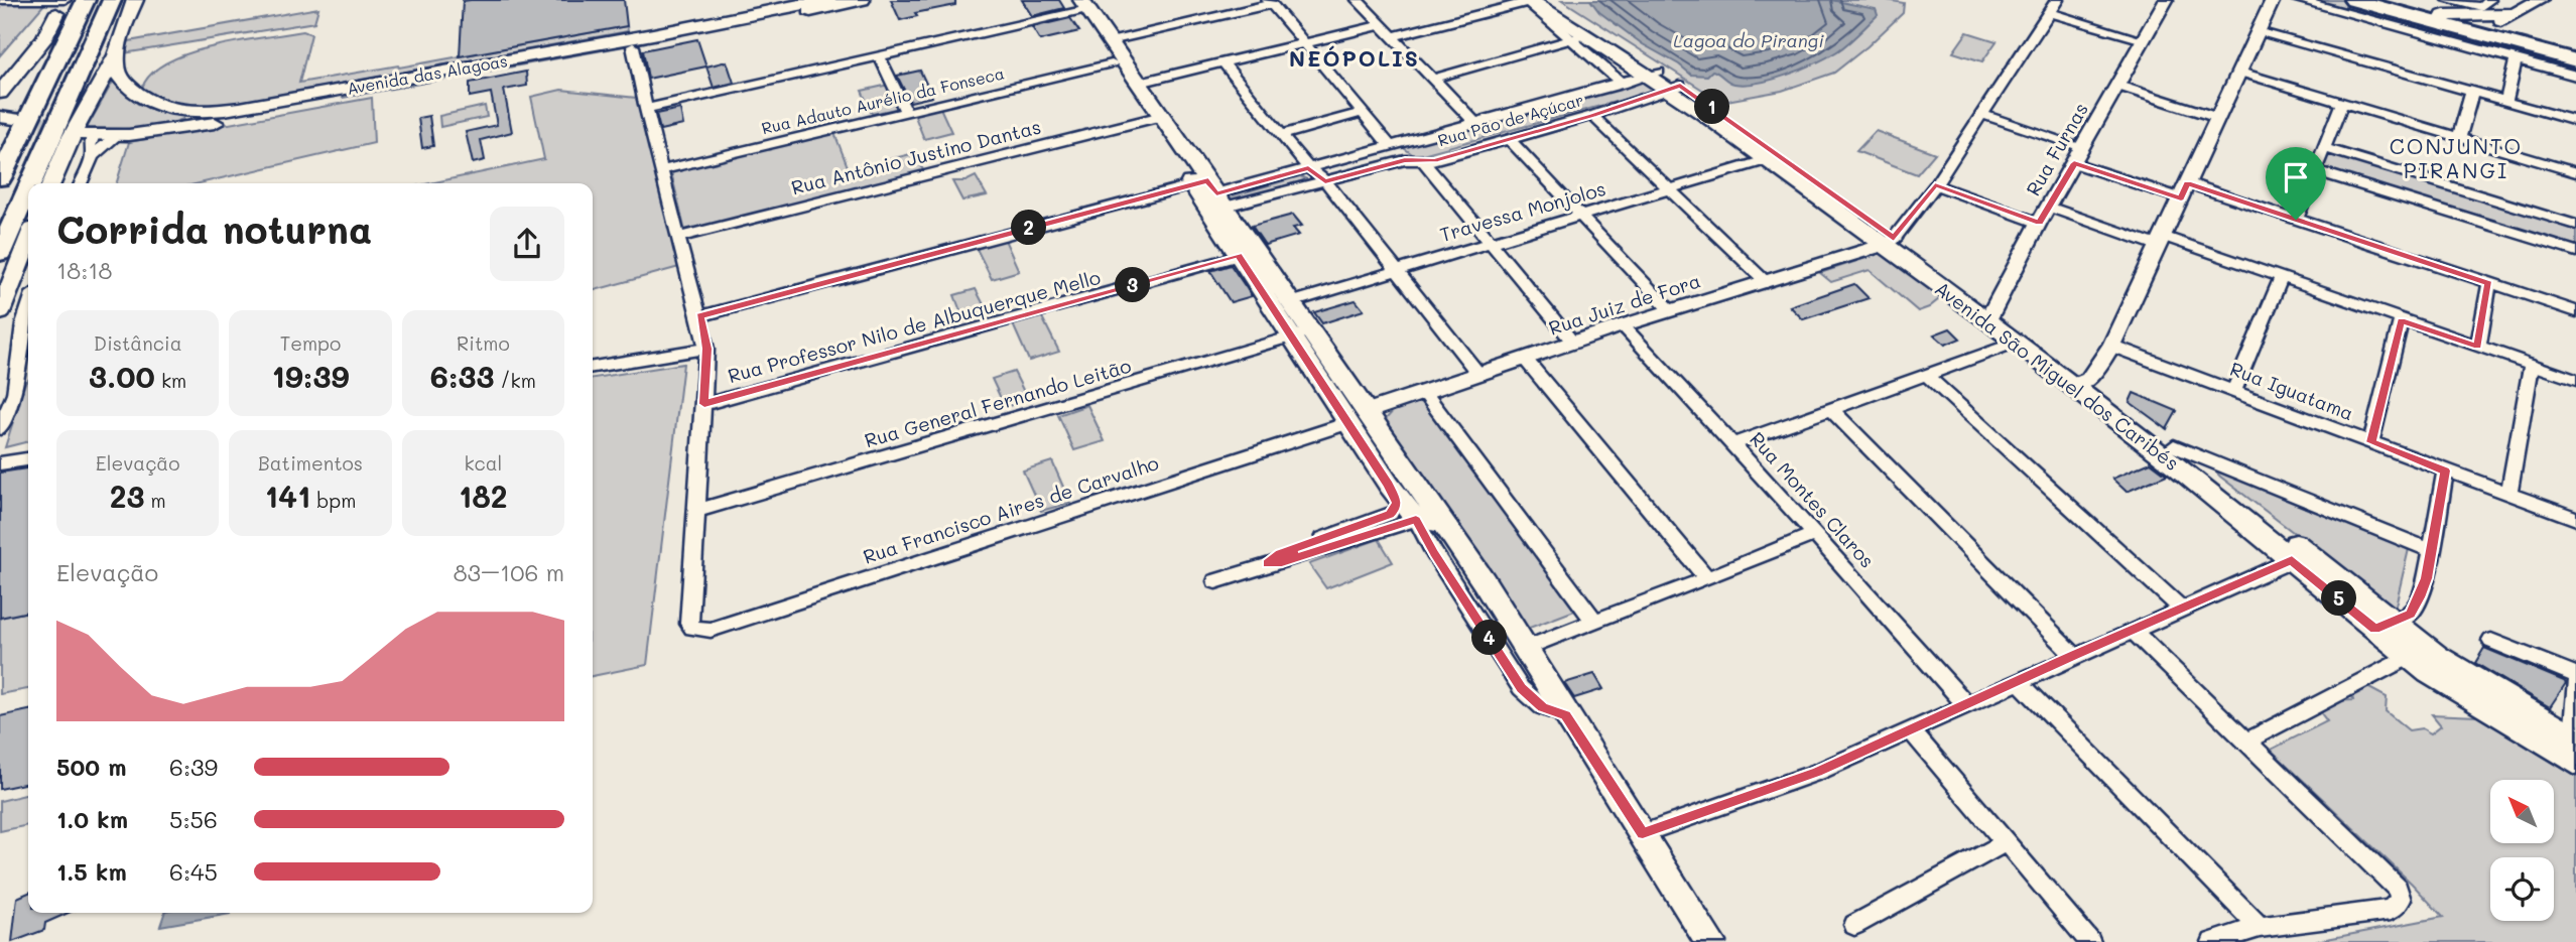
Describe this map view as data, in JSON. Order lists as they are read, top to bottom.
{
  "streets": {
    "main road": ["Avenida das Alagoas", "Avenida São Miguel dos Caribés"],
    "street": [
      "Rua Adauto Aurélio da Fonseca",
      "Rua Pão de Açúcar",
      "Rua Furnas",
      "Rua Antônio Justino Dantas",
      "Travessa Monjolos",
      "Rua Juiz de Fora",
      "Rua Professor Nilo de Albuquerque Mello",
      "Rua Iguatama",
      "Rua General Fernando Leitão",
      "Rua Montes Claros",
      "Rua Francisco Aires de Carvalho"
    ]
  },
  "crossings": [
    ["Rua Pão de Açúcar", "Avenida São Miguel dos Caribés"],
    ["Rua Furnas", "Avenida São Miguel dos Caribés"],
    ["Travessa Monjolos", "Avenida São Miguel dos Caribés"],
    ["Rua Juiz de Fora", "Avenida São Miguel dos Caribés"],
    ["Rua Juiz de Fora", "Rua Montes Claros"],
    ["Rua Juiz de Fora", "Rua Francisco Aires de Carvalho"],
    ["Rua General Fernando Leitão", "Rua Francisco Aires de Carvalho"]
  ],
  "districts": ["NEÓPOLIS", "CONJUNTO PIRANGI"],
  "water": ["Lagoa do Pirangi"],
  "north": "top left",
  "page": {
    "pins": [
      "1",
      "2",
      "3",
      "5",
      "4"
    ],
    "heading": ["Corrida noturna", "18:18"],
    "stats": [
      ["Distância", "3.00 km"],
      ["Tempo", "19:39"],
      ["Ritmo", "6:33 /km"],
      ["Elevação", "23 m"],
      ["Batimentos", "141 bpm"],
      ["kcal", "182"]
    ],
    "chart": ["Elevação", "83–106 m"],
    "list": [
      {
        "name": "500 m",
        "note": "6:39"
      },
      {
        "name": "1.0 km",
        "note": "5:56"
      },
      {
        "name": "1.5 km",
        "note": "6:45"
      }
    ]
  }
}
